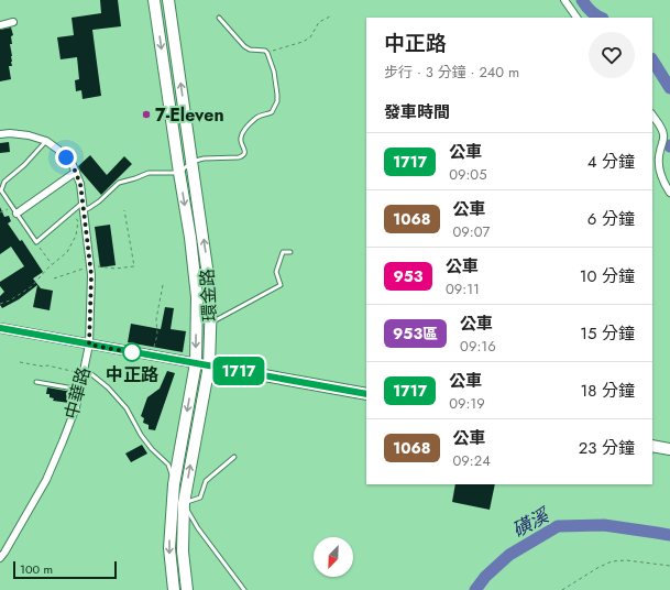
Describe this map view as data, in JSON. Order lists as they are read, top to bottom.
{
  "streets": {
    "main road": ["環金路"],
    "street": ["中華路"]
  },
  "water": ["磺溪"],
  "places": ["7-Eleven", "中正路"],
  "lines": ["bus line 1717"],
  "scale_bar": "100 m",
  "north": "bottom left",
  "page": {
    "on_map": "1717",
    "heading": [
      ["中正路", "步行 · 3 分鐘 · 240 m"],
      "發車時間"
    ],
    "list": [
      {
        "mark": "1717",
        "name": "公車",
        "note": "09:05",
        "value": "4 分鐘"
      },
      {
        "mark": "1068",
        "name": "公車",
        "note": "09:07",
        "value": "6 分鐘"
      },
      {
        "mark": "953",
        "name": "公車",
        "note": "09:11",
        "value": "10 分鐘"
      },
      {
        "mark": "953區",
        "name": "公車",
        "note": "09:16",
        "value": "15 分鐘"
      },
      {
        "mark": "1717",
        "name": "公車",
        "note": "09:19",
        "value": "18 分鐘"
      },
      {
        "mark": "1068",
        "name": "公車",
        "note": "09:24",
        "value": "23 分鐘"
      }
    ],
    "scale": "100 m"
  }
}
